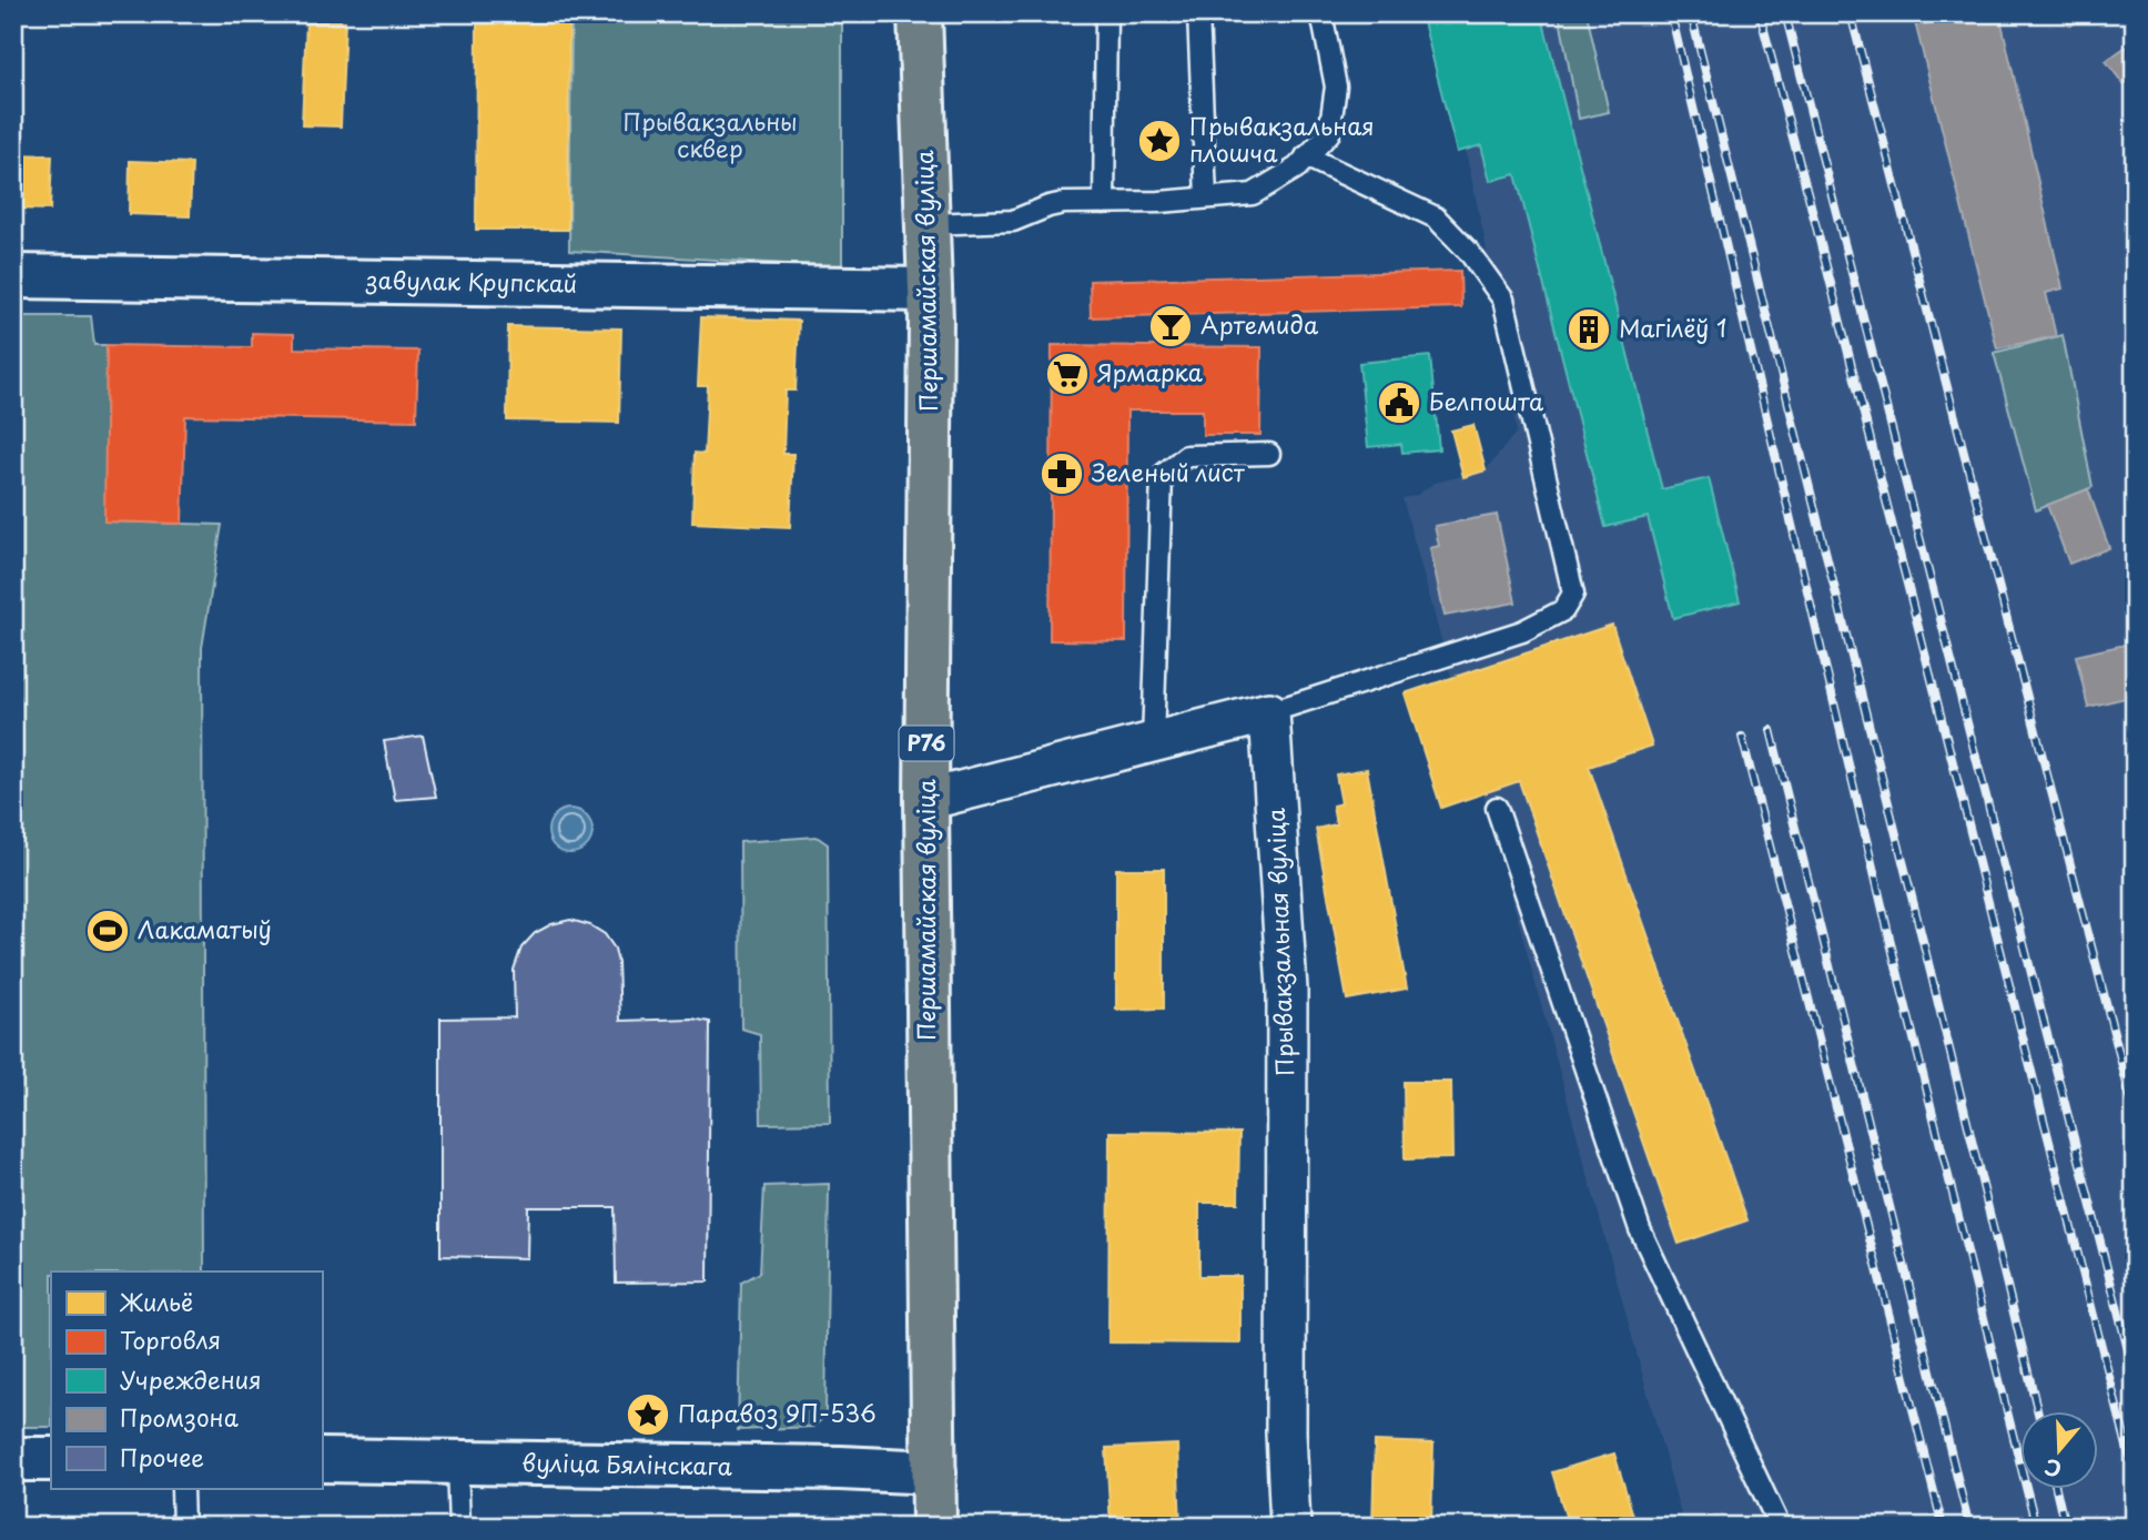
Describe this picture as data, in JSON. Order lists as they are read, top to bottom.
{
  "streets": {
    "main road": [
      "Першамайская вуліца",
      "завулак Крупскай",
      "Р76",
      "вуліца Бялінскага"
    ],
    "street": ["Прывакзальная вуліца"]
  },
  "crossings": [
    ["Першамайская вуліца", "завулак Крупскай"],
    ["Першамайская вуліца", "вуліца Бялінскага"]
  ],
  "parks": ["Прывакзальны сквер"],
  "places": {
    "place": ["Прывакзальная плошча", "Паравоз 9П-536"],
    "bar": ["Артемида"],
    "building": ["Магілёў 1"],
    "supermarket": ["Ярмарка"],
    "public building": ["Белпошта"],
    "pharmacy": ["Зеленый лист"],
    "sports": ["Лакаматыў"]
  },
  "legend": [
    "Жильё",
    "Торговля",
    "Учреждения",
    "Промзона",
    "Прочее"
  ],
  "north": "bottom"
}
